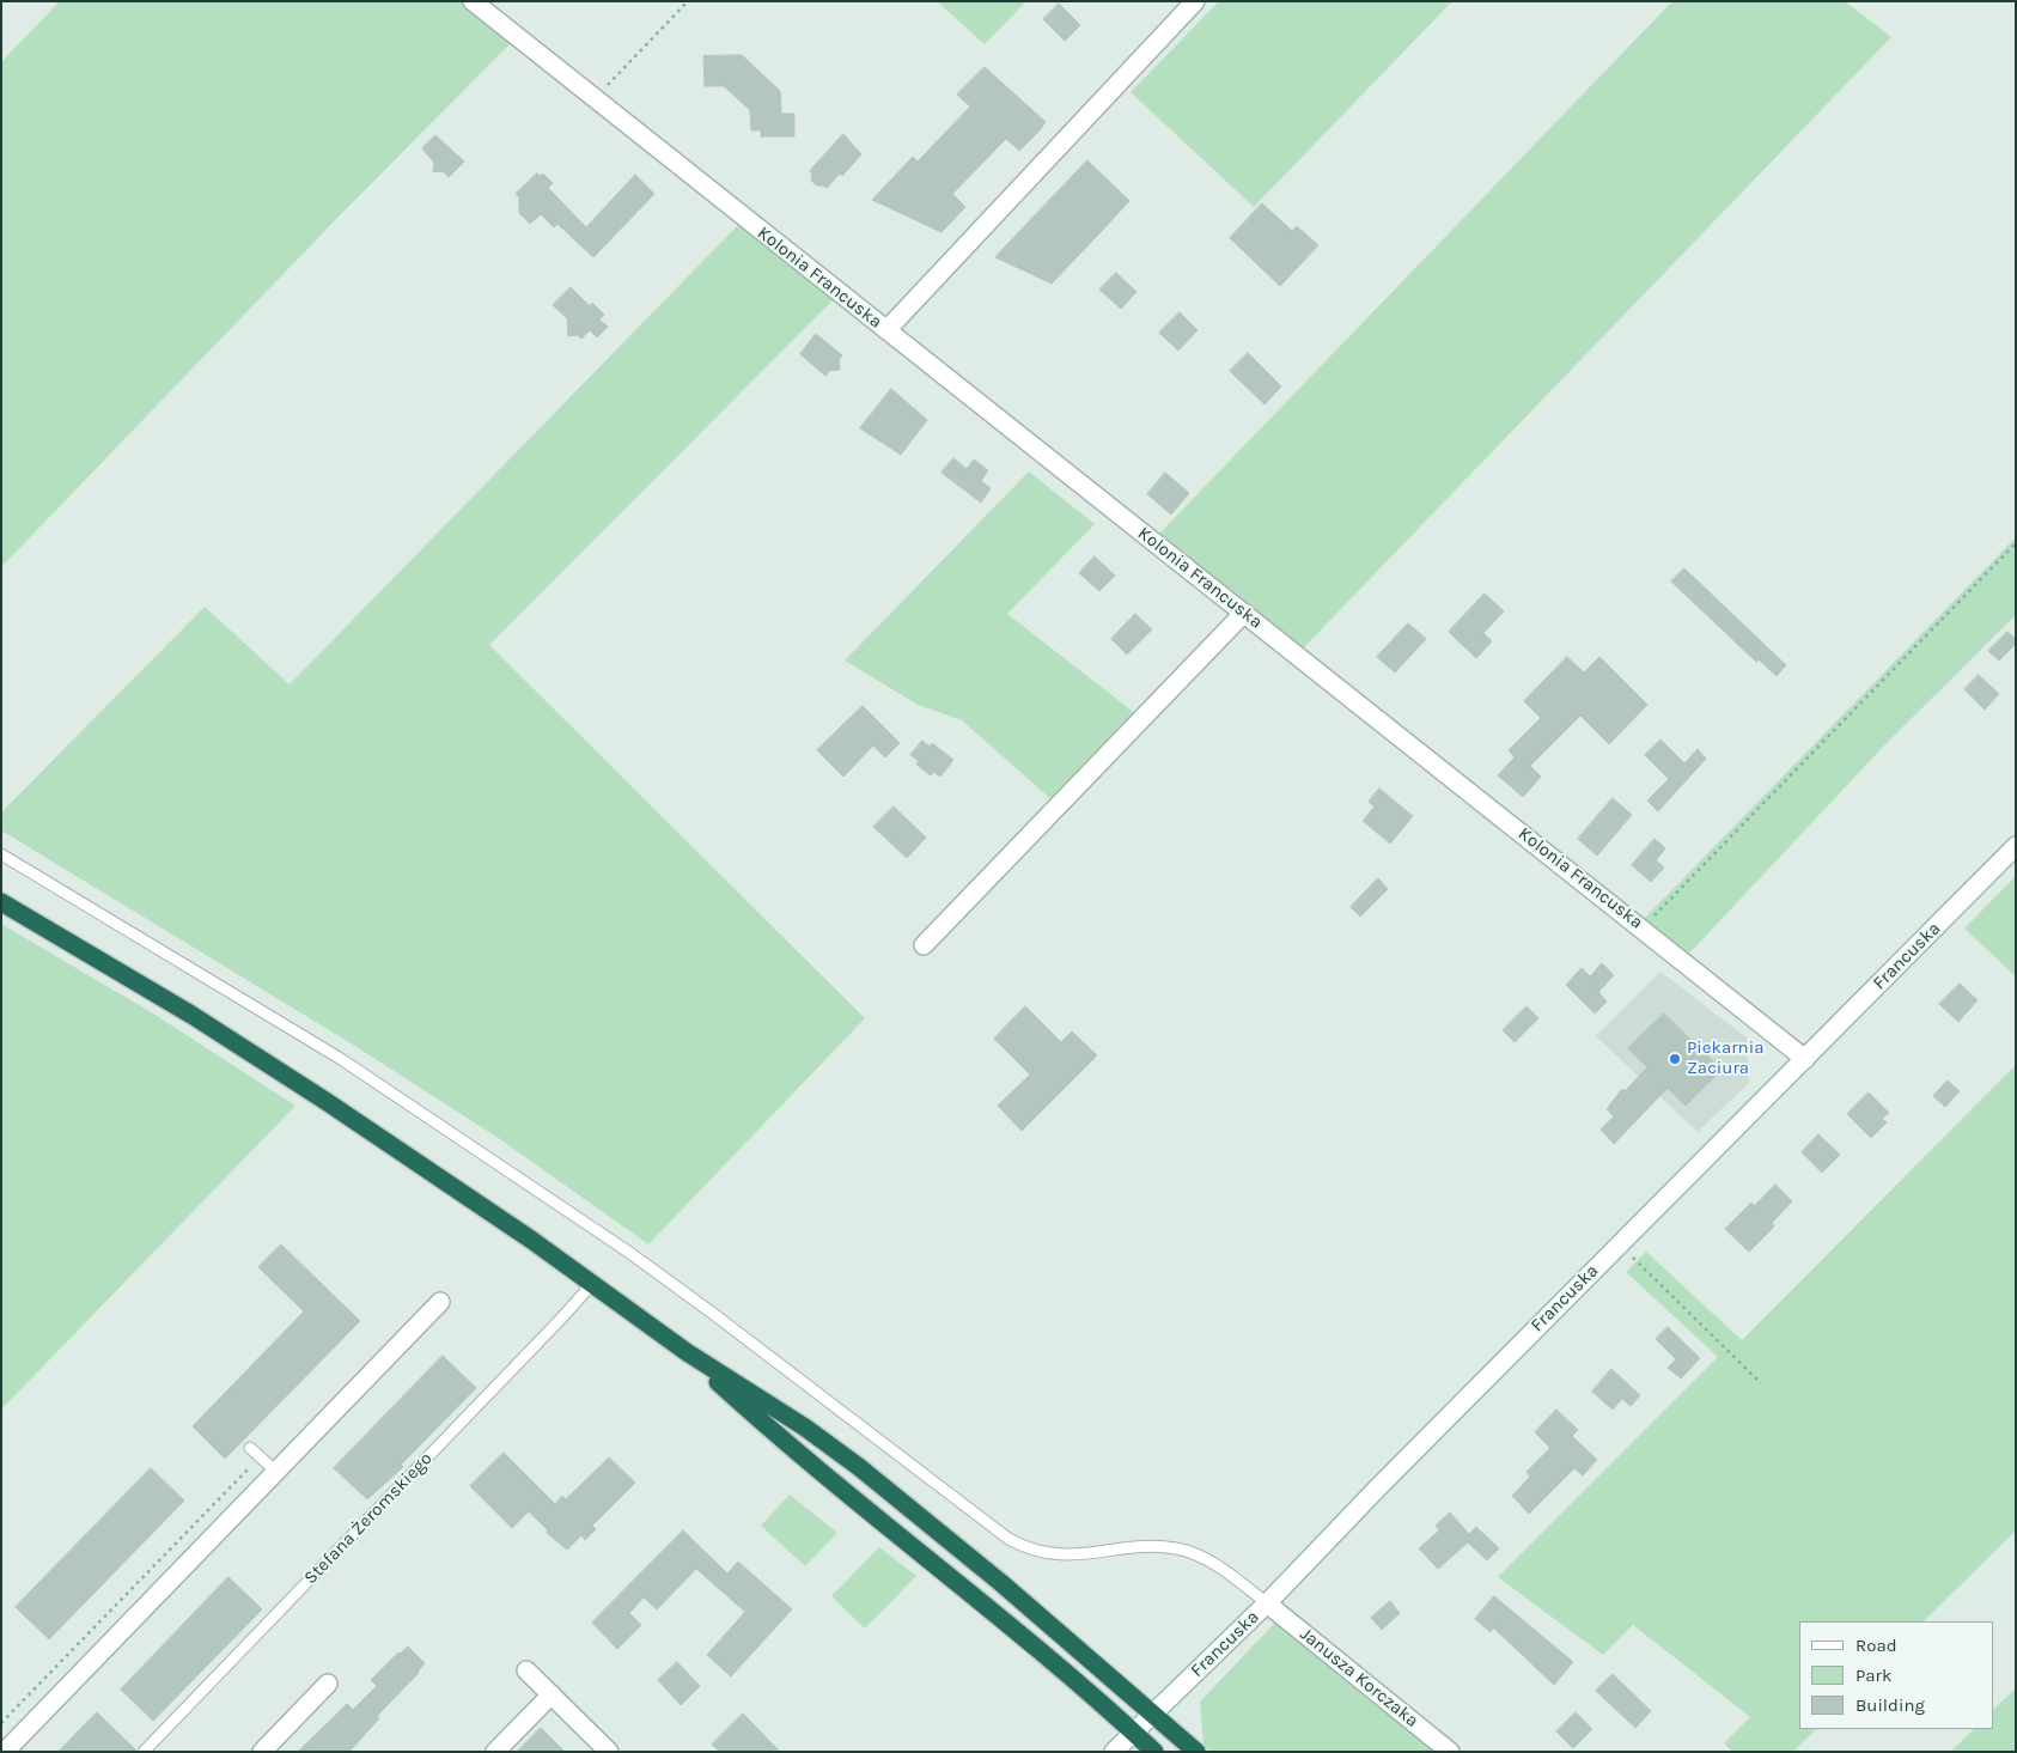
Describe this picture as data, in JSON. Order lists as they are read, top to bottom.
{
  "streets": {
    "street": ["Kolonia Francuska", "Francuska", "Janusza Korczaka"],
    "lane": ["Stefana Żeromskiego"]
  },
  "crossings": [
    ["Kolonia Francuska", "Francuska"],
    ["Francuska", "Janusza Korczaka"]
  ],
  "places": ["Piekarnia Zaciura"],
  "legend": ["Road", "Park", "Building"]
}
